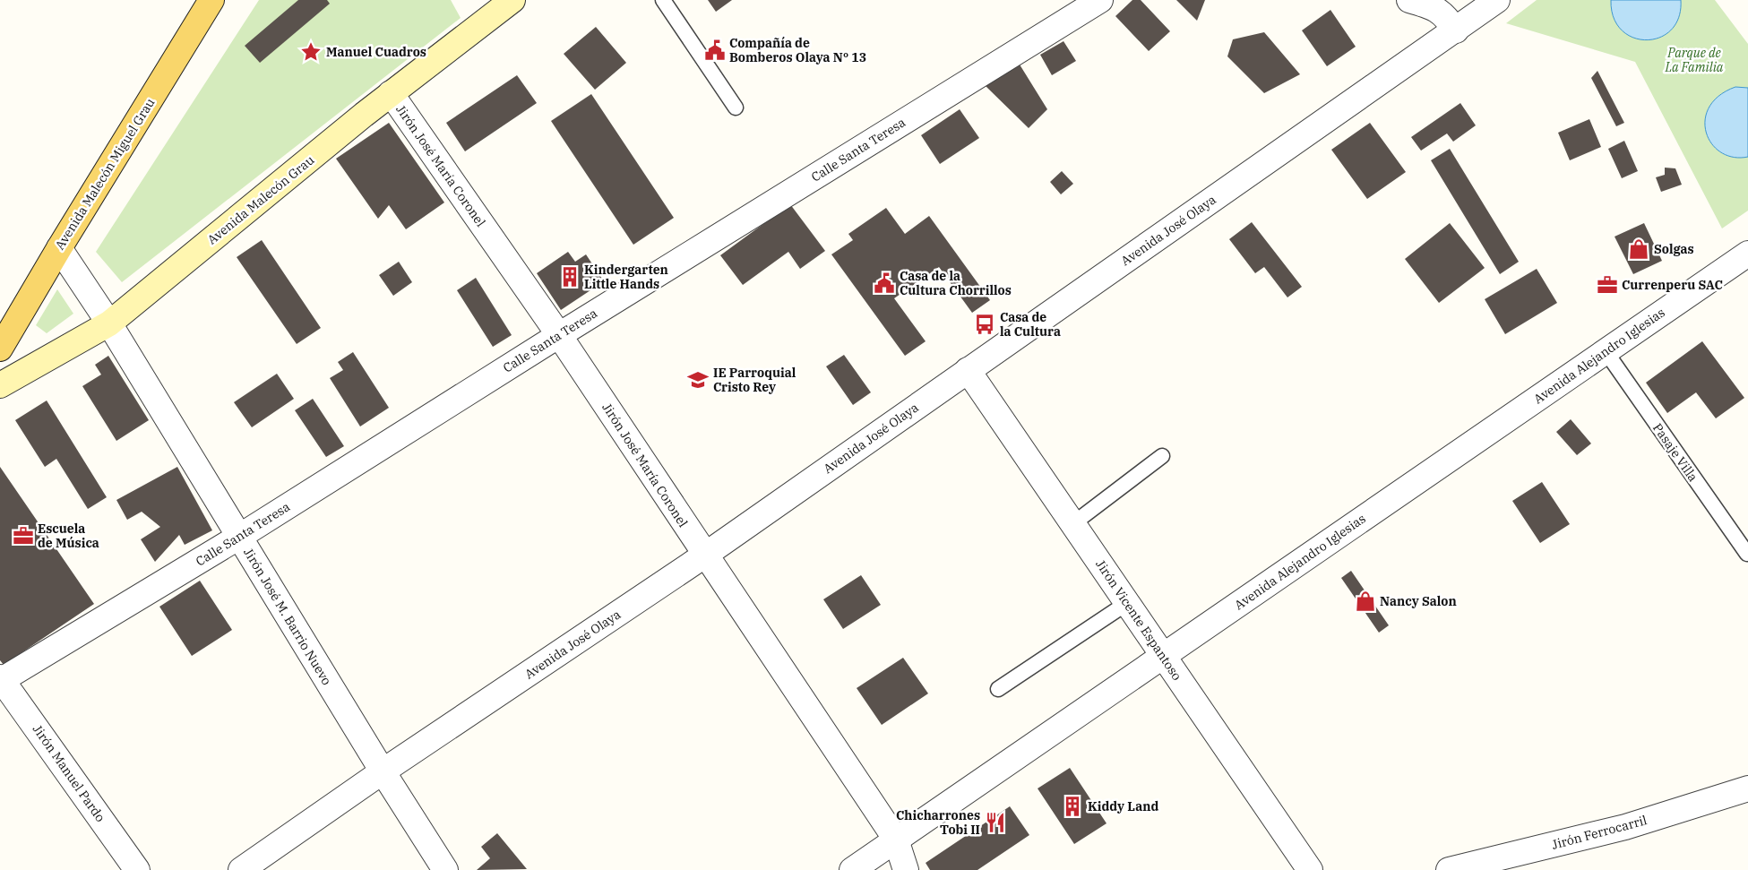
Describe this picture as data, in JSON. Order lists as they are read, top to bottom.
{
  "streets": {
    "main road": ["Avenida Malecón Miguel Grau", "Avenida Malecón Grau"],
    "street": [
      "Calle Santa Teresa",
      "Jirón José María Coronel",
      "Avenida José Olaya",
      "Avenida Alejandro Iglesias",
      "Jirón José M. Barrio Nuevo",
      "Jirón Vicente Espantoso",
      "Jirón Manuel Pardo",
      "Jirón Ferrocarril"
    ],
    "lane": ["Pasaje Villa"]
  },
  "crossings": [
    ["Calle Santa Teresa", "Jirón José María Coronel"],
    ["Calle Santa Teresa", "Jirón José M. Barrio Nuevo"],
    ["Calle Santa Teresa", "Jirón Manuel Pardo"],
    ["Jirón José María Coronel", "Avenida Malecón Grau"],
    ["Jirón José María Coronel", "Avenida José Olaya"],
    ["Jirón José María Coronel", "Avenida Alejandro Iglesias"],
    ["Avenida Malecón Miguel Grau", "Jirón José M. Barrio Nuevo"],
    ["Avenida Malecón Grau", "Jirón José M. Barrio Nuevo"],
    ["Avenida José Olaya", "Jirón José M. Barrio Nuevo"],
    ["Avenida José Olaya", "Jirón Vicente Espantoso"],
    ["Avenida Alejandro Iglesias", "Pasaje Villa"],
    ["Avenida Alejandro Iglesias", "Jirón Vicente Espantoso"]
  ],
  "parks": ["Parque de La Familia"],
  "places": {
    "public building": ["Compañía de Bomberos Olaya Nº 13", "Casa de la Cultura Chorrillos"],
    "place": ["Manuel Cuadros"],
    "shop": ["Solgas", "Nancy Salon"],
    "building": ["Kindergarten Little Hands", "Kiddy Land"],
    "office": ["Currenperu SAC", "Escuela de Música"],
    "bus stop": ["Casa de la Cultura"],
    "school or university": ["IE Parroquial Cristo Rey"],
    "restaurant": ["Chicharrones Tobi II"]
  }
}
